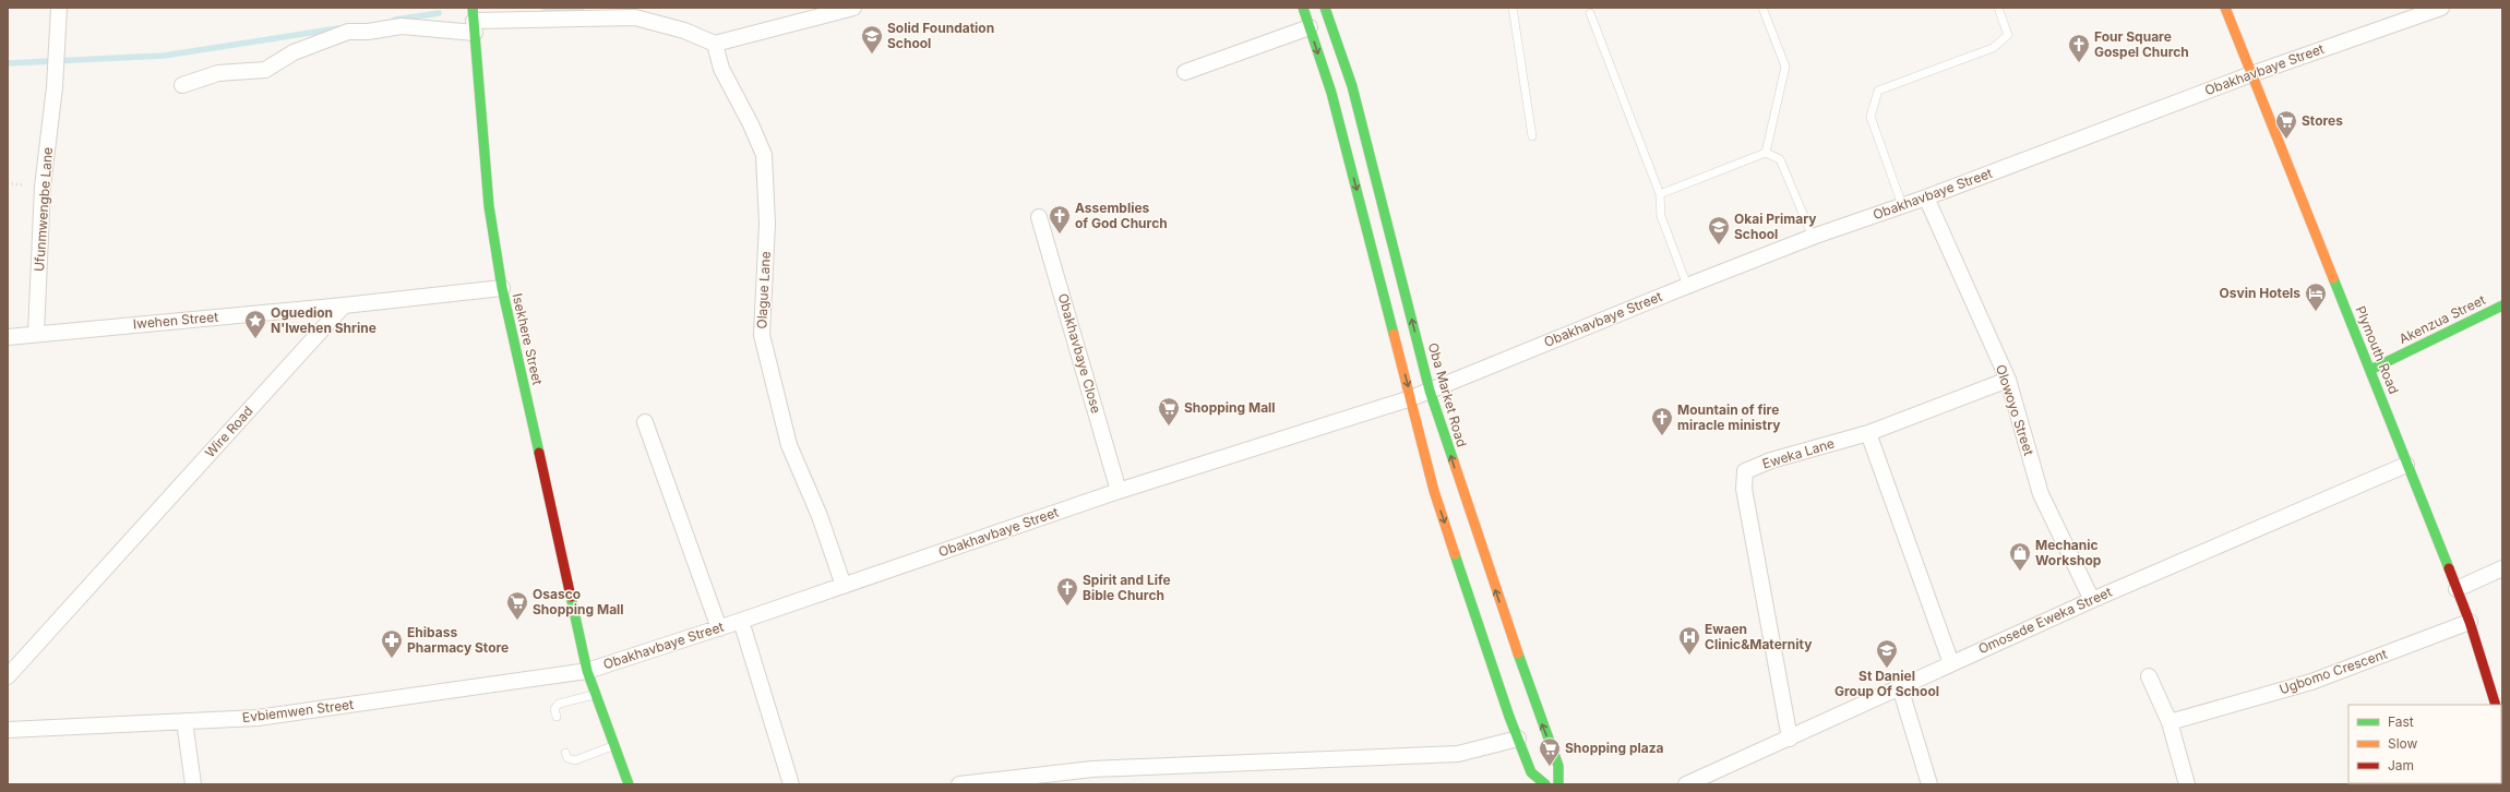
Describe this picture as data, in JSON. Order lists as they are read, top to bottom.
{
  "streets": {
    "street": [
      "Obakhavbaye Street",
      "Ufunmwengbe Lane",
      "Olague Lane",
      "Akenzua Street",
      "Iwehen Street",
      "Isekhere Street",
      "Plymouth Road",
      "Obakhavbaye Close",
      "Oba Market Road",
      "Olowoyo Street",
      "Wire Road",
      "Eweka Lane",
      "Omosede Eweka Street",
      "Ugbomo Crescent",
      "Evbiemwen Street"
    ]
  },
  "crossings": [
    ["Obakhavbaye Street", "Olague Lane"],
    ["Obakhavbaye Street", "Isekhere Street"],
    ["Obakhavbaye Street", "Plymouth Road"],
    ["Obakhavbaye Street", "Obakhavbaye Close"],
    ["Obakhavbaye Street", "Oba Market Road"],
    ["Obakhavbaye Street", "Olowoyo Street"],
    ["Obakhavbaye Street", "Evbiemwen Street"],
    ["Ufunmwengbe Lane", "Iwehen Street"],
    ["Akenzua Street", "Plymouth Road"],
    ["Iwehen Street", "Wire Road"],
    ["Isekhere Street", "Evbiemwen Street"],
    ["Plymouth Road", "Omosede Eweka Street"],
    ["Plymouth Road", "Ugbomo Crescent"],
    ["Olowoyo Street", "Eweka Lane"],
    ["Olowoyo Street", "Omosede Eweka Street"],
    ["Eweka Lane", "Omosede Eweka Street"]
  ],
  "places": {
    "school or university": ["Solid Foundation School", "Okai Primary School", "St Daniel Group Of School"],
    "church": [
      "Four Square Gospel Church",
      "Assemblies of God Church",
      "Mountain of fire miracle ministry",
      "Spirit and Life Bible Church"
    ],
    "supermarket": [
      "Stores",
      "Shopping Mall",
      "Osasco Shopping Mall",
      "Shopping plaza"
    ],
    "hotel": ["Osvin Hotels"],
    "place": ["Oguedion N'Iwehen Shrine"],
    "shop": ["Mechanic Workshop"],
    "hospital": ["Ewaen Clinic&Maternity"],
    "pharmacy": ["Ehibass Pharmacy Store"]
  },
  "legend": ["Fast", "Slow", "Jam"]
}
